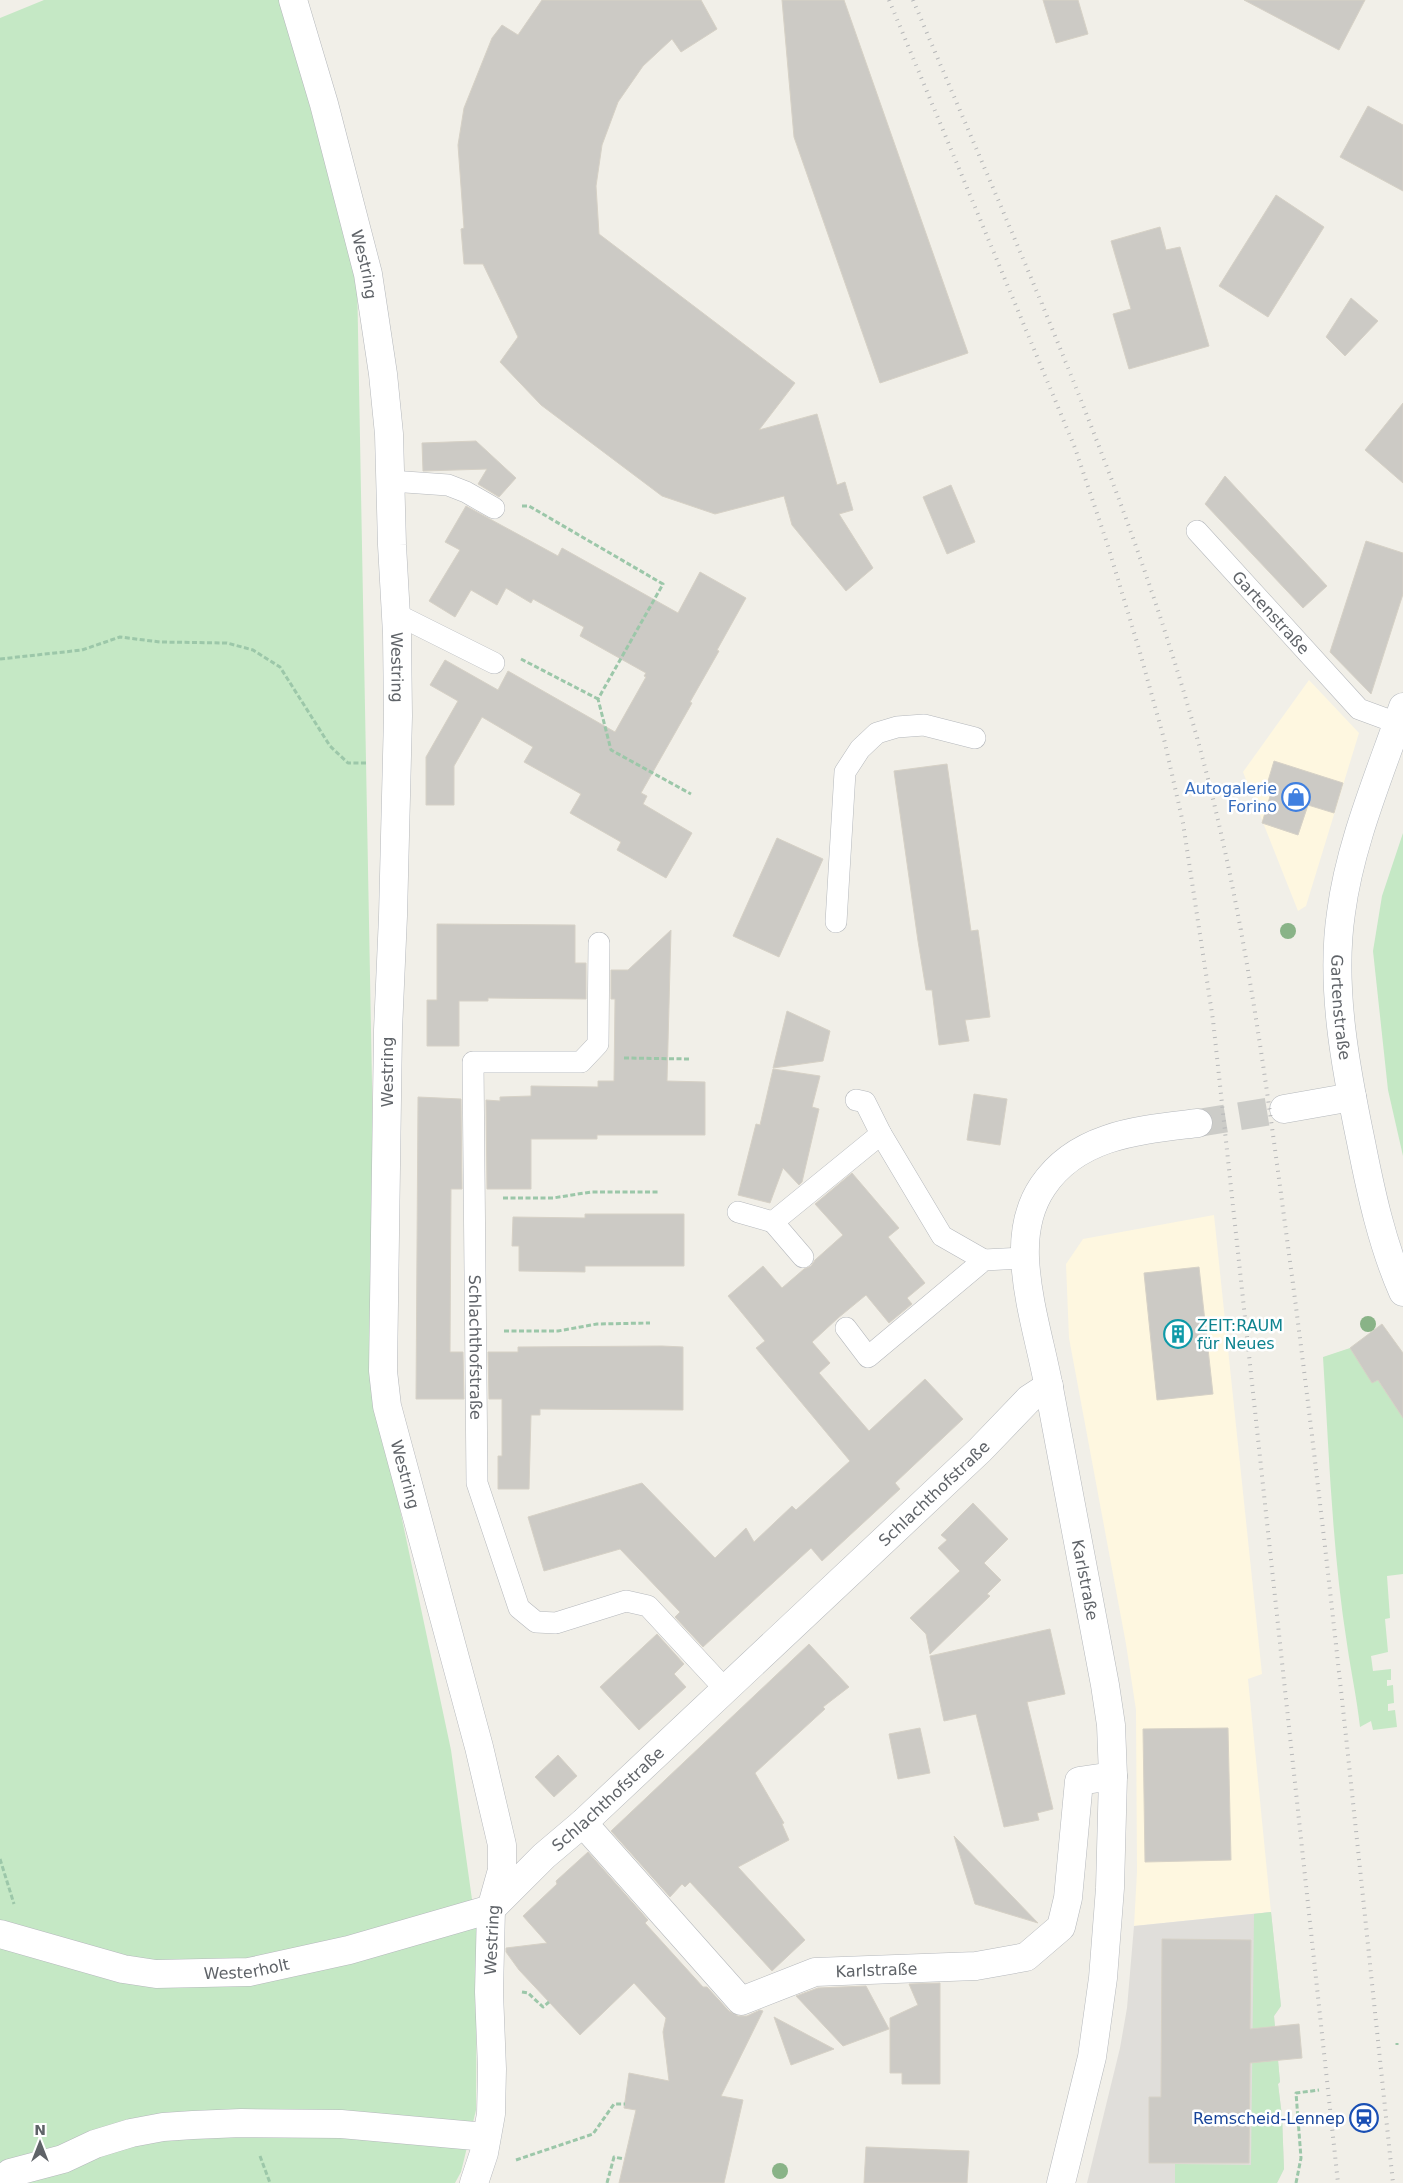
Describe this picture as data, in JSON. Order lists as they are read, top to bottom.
{
  "streets": {
    "street": [
      "Westring",
      "Gartenstraße",
      "Schlachthofstraße",
      "Karlstraße",
      "Westerholt"
    ]
  },
  "crossings": [
    ["Westring", "Schlachthofstraße"],
    ["Westring", "Westerholt"],
    ["Schlachthofstraße", "Karlstraße"],
    ["Schlachthofstraße", "Westerholt"]
  ],
  "places": {
    "shop": ["Autogalerie Forino"],
    "building": ["ZEIT:RAUM für Neues"],
    "station": ["Remscheid-Lennep"]
  },
  "north": "top"
}
